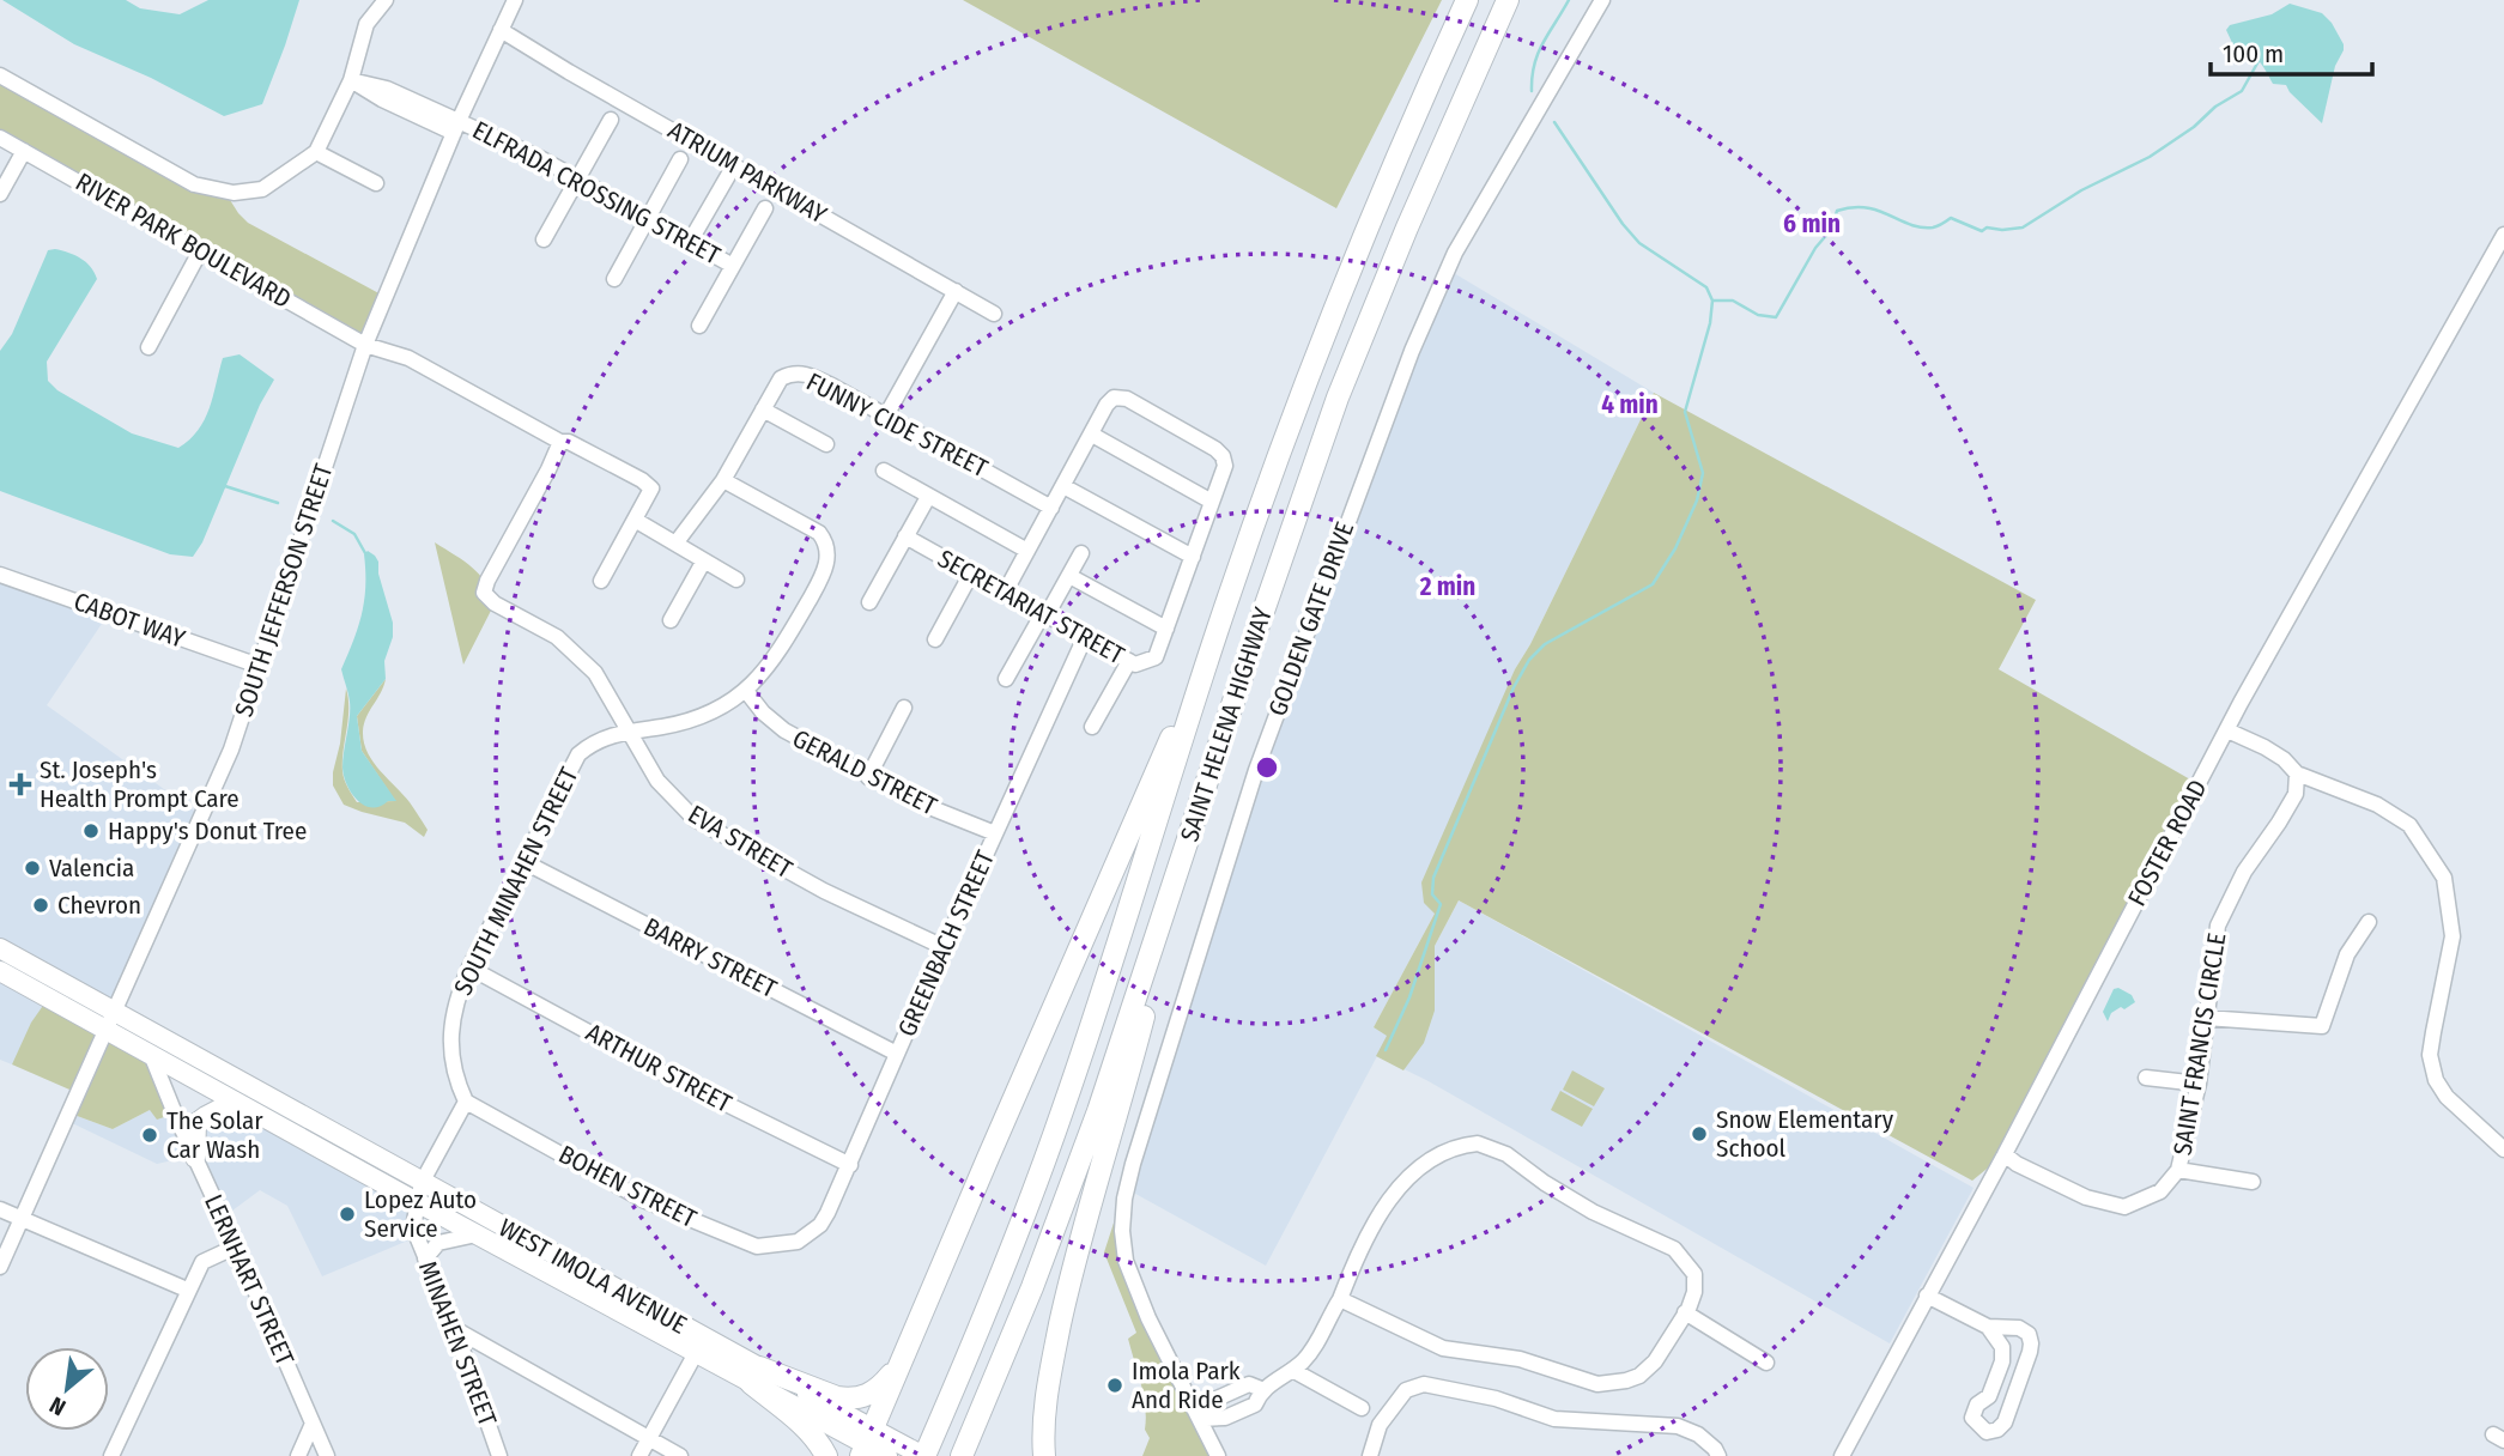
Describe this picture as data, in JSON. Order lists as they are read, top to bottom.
{
  "streets": {
    "highway": ["SAINT HELENA HIGHWAY"],
    "main road": ["WEST IMOLA AVENUE"],
    "street": [
      "ATRIUM PARKWAY",
      "ELFRADA CROSSING STREET",
      "RIVER PARK BOULEVARD",
      "FUNNY CIDE STREET",
      "SOUTH JEFFERSON STREET",
      "SECRETARIAT STREET",
      "GOLDEN GATE DRIVE",
      "CABOT WAY",
      "GERALD STREET",
      "EVA STREET",
      "FOSTER ROAD",
      "SOUTH MINAHEN STREET",
      "GREENBACH STREET",
      "BARRY STREET",
      "SAINT FRANCIS CIRCLE",
      "ARTHUR STREET",
      "BOHEN STREET",
      "LERNHART STREET",
      "MINAHEN STREET"
    ]
  },
  "crossings": [
    ["ATRIUM PARKWAY", "SOUTH JEFFERSON STREET"],
    ["ELFRADA CROSSING STREET", "SOUTH JEFFERSON STREET"],
    ["RIVER PARK BOULEVARD", "SOUTH JEFFERSON STREET"],
    ["RIVER PARK BOULEVARD", "EVA STREET"],
    ["FUNNY CIDE STREET", "SOUTH MINAHEN STREET"],
    ["SOUTH JEFFERSON STREET", "CABOT WAY"],
    ["SOUTH JEFFERSON STREET", "WEST IMOLA AVENUE"],
    ["SECRETARIAT STREET", "GREENBACH STREET"],
    ["SAINT HELENA HIGHWAY", "WEST IMOLA AVENUE"],
    ["GERALD STREET", "SOUTH MINAHEN STREET"],
    ["GERALD STREET", "GREENBACH STREET"],
    ["EVA STREET", "SOUTH MINAHEN STREET"],
    ["EVA STREET", "GREENBACH STREET"],
    ["FOSTER ROAD", "SAINT FRANCIS CIRCLE"],
    ["SOUTH MINAHEN STREET", "BARRY STREET"],
    ["SOUTH MINAHEN STREET", "ARTHUR STREET"],
    ["SOUTH MINAHEN STREET", "BOHEN STREET"],
    ["GREENBACH STREET", "BARRY STREET"],
    ["GREENBACH STREET", "ARTHUR STREET"],
    ["GREENBACH STREET", "BOHEN STREET"],
    ["WEST IMOLA AVENUE", "LERNHART STREET"],
    ["WEST IMOLA AVENUE", "MINAHEN STREET"]
  ],
  "places": {
    "health": ["St. Joseph's Health Prompt Care"],
    "other": [
      "Happy's Donut Tree",
      "Valencia",
      "Chevron",
      "Snow Elementary School",
      "The Solar Car Wash",
      "Lopez Auto Service",
      "Imola Park And Ride"
    ]
  },
  "scale_bar": "100 m",
  "north": "bottom left",
  "rings": ["6 min", "4 min", "2 min"]
}
